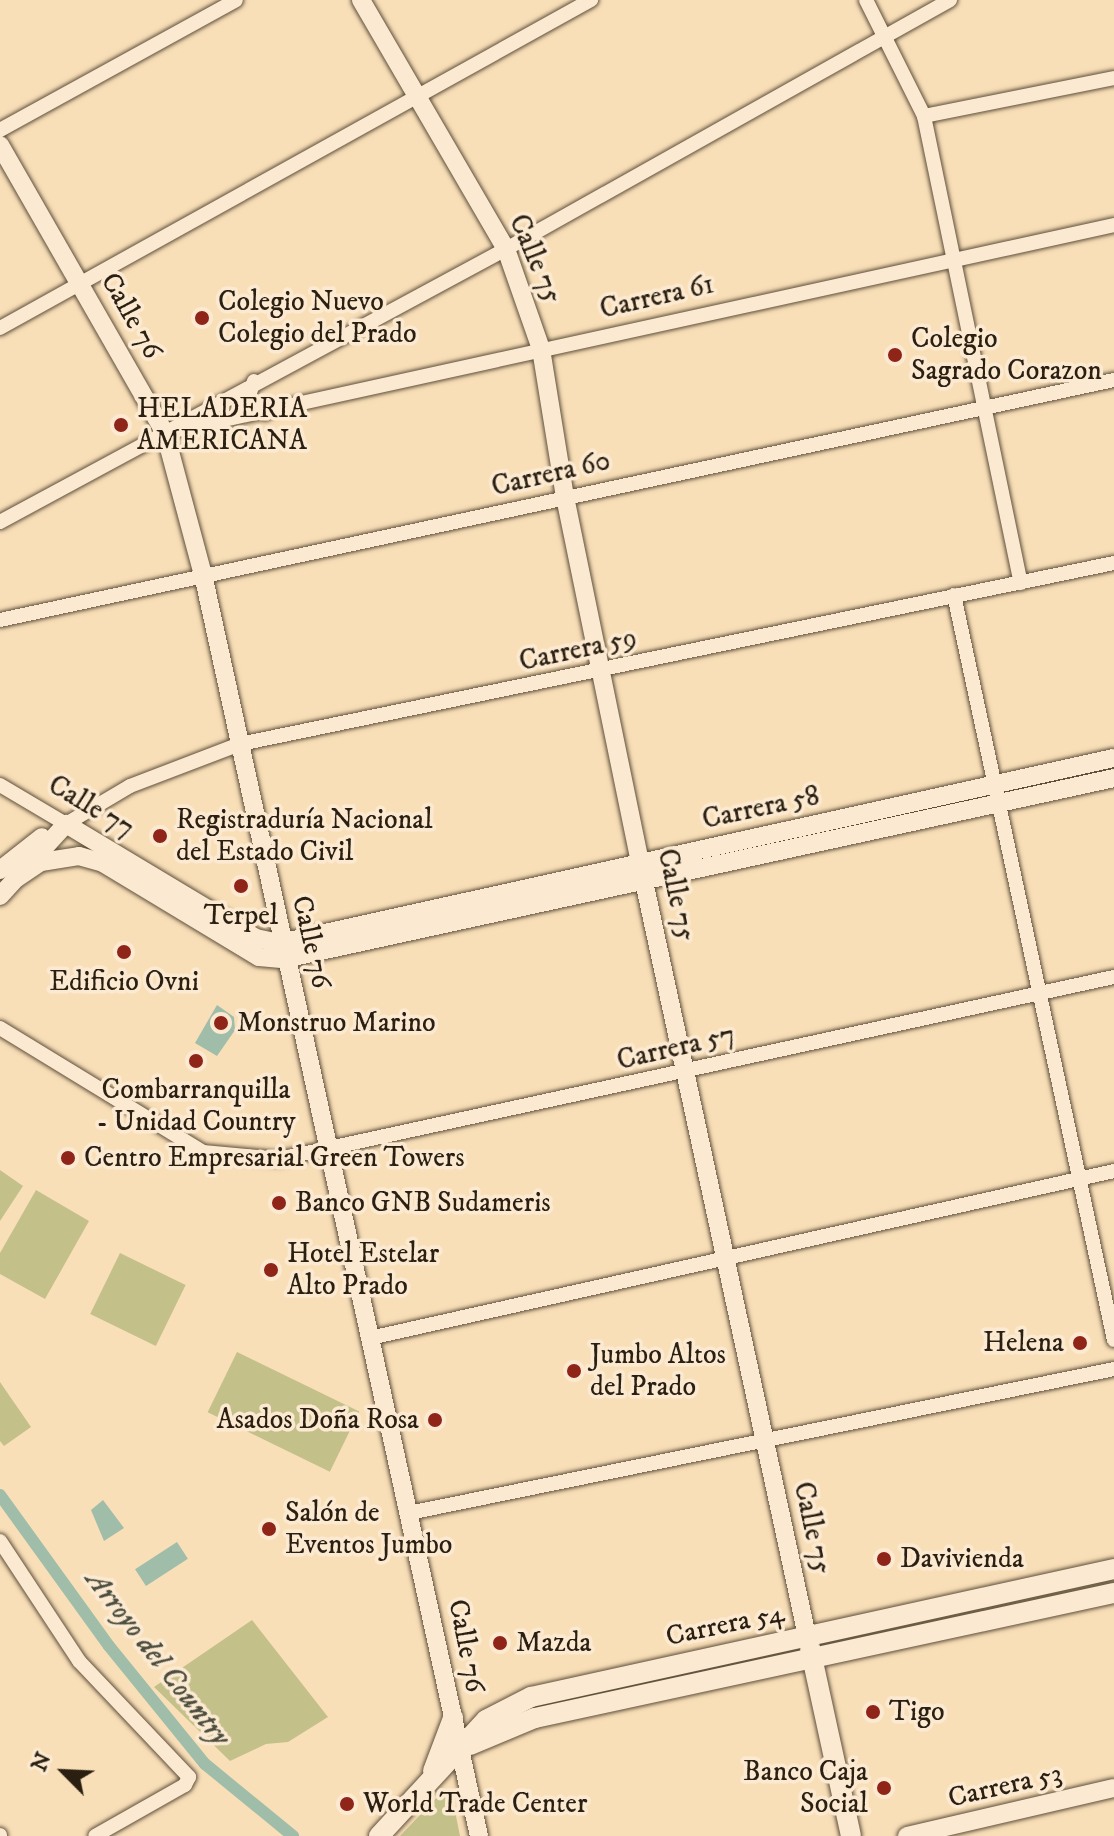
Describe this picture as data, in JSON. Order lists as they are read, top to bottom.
{
  "streets": {
    "main road": ["Calle 75", "Carrera 54"],
    "street": [
      "Carrera 61",
      "Calle 76",
      "Carrera 60",
      "Carrera 59",
      "Calle 77",
      "Carrera 58",
      "Carrera 57",
      "Carrera 53"
    ]
  },
  "crossings": [
    ["Calle 75", "Carrera 61"],
    ["Calle 75", "Carrera 60"],
    ["Calle 75", "Carrera 59"],
    ["Calle 75", "Carrera 58"],
    ["Calle 75", "Carrera 57"],
    ["Calle 75", "Carrera 54"],
    ["Carrera 61", "Calle 76"],
    ["Calle 76", "Carrera 60"],
    ["Calle 76", "Carrera 59"],
    ["Calle 76", "Calle 77"],
    ["Calle 76", "Carrera 58"],
    ["Calle 76", "Carrera 57"],
    ["Calle 76", "Carrera 54"],
    ["Carrera 59", "Calle 77"],
    ["Calle 77", "Carrera 58"]
  ],
  "water": ["Arroyo del Country"],
  "places": [
    "Colegio Nuevo Colegio del Prado",
    "Colegio Sagrado Corazon",
    "HELADERIA AMERICANA",
    "Registraduría Nacional del Estado Civil",
    "Terpel",
    "Edificio Ovni",
    "Monstruo Marino",
    "Combarranquilla - Unidad Country",
    "Centro Empresarial Green Towers",
    "Banco GNB Sudameris",
    "Hotel Estelar Alto Prado",
    "Helena",
    "Jumbo Altos del Prado",
    "Asados Doña Rosa",
    "Salón de Eventos Jumbo",
    "Davivienda",
    "Mazda",
    "Tigo",
    "Banco Caja Social",
    "World Trade Center"
  ],
  "north": "top left"
}
